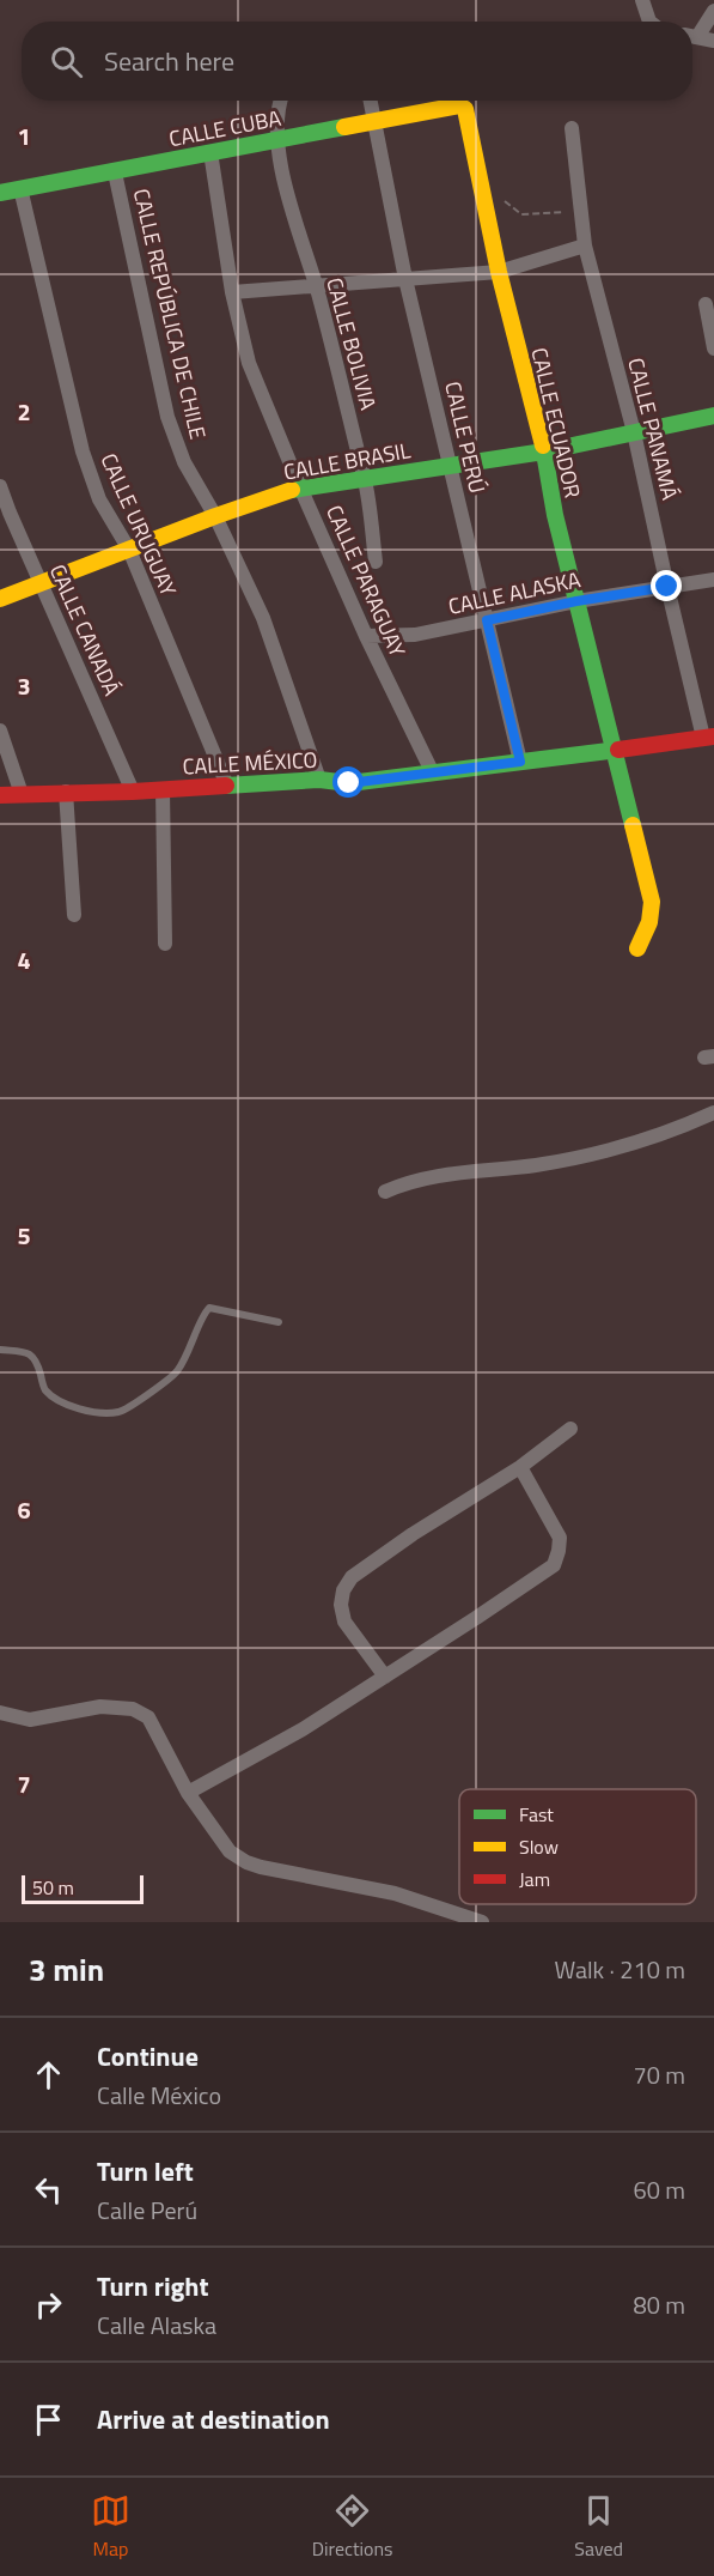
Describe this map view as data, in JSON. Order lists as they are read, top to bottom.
{
  "streets": {
    "street": [
      "CALLE CUBA",
      "CALLE REPÚBLICA DE CHILE",
      "CALLE BOLIVIA",
      "CALLE ECUADOR",
      "CALLE PANAMÁ",
      "CALLE PERÚ",
      "CALLE BRASIL",
      "CALLE URUGUAY",
      "CALLE PARAGUAY",
      "CALLE ALASKA",
      "CALLE CANADÁ",
      "CALLE MÉXICO"
    ]
  },
  "crossings": [
    ["CALLE CUBA", "CALLE REPÚBLICA DE CHILE"],
    ["CALLE CUBA", "CALLE BOLIVIA"],
    ["CALLE CUBA", "CALLE ECUADOR"],
    ["CALLE CUBA", "CALLE PERÚ"],
    ["CALLE CUBA", "CALLE URUGUAY"],
    ["CALLE CUBA", "CALLE PARAGUAY"],
    ["CALLE REPÚBLICA DE CHILE", "CALLE BRASIL"],
    ["CALLE REPÚBLICA DE CHILE", "CALLE MÉXICO"],
    ["CALLE BOLIVIA", "CALLE BRASIL"],
    ["CALLE ECUADOR", "CALLE BRASIL"],
    ["CALLE ECUADOR", "CALLE ALASKA"],
    ["CALLE ECUADOR", "CALLE MÉXICO"],
    ["CALLE PANAMÁ", "CALLE BRASIL"],
    ["CALLE PANAMÁ", "CALLE ALASKA"],
    ["CALLE PANAMÁ", "CALLE MÉXICO"],
    ["CALLE PERÚ", "CALLE BRASIL"],
    ["CALLE PERÚ", "CALLE ALASKA"],
    ["CALLE PERÚ", "CALLE MÉXICO"],
    ["CALLE BRASIL", "CALLE URUGUAY"],
    ["CALLE BRASIL", "CALLE PARAGUAY"],
    ["CALLE BRASIL", "CALLE CANADÁ"],
    ["CALLE URUGUAY", "CALLE MÉXICO"],
    ["CALLE PARAGUAY", "CALLE ALASKA"],
    ["CALLE PARAGUAY", "CALLE MÉXICO"],
    ["CALLE CANADÁ", "CALLE MÉXICO"]
  ],
  "legend": ["Fast", "Slow", "Jam"],
  "scale_bar": "50 m",
  "page": {
    "search": "Search here",
    "scale": "50 m",
    "heading": ["3 min", "Walk · 210 m"],
    "list": [
      ["Continue", "Calle México", "70 m"],
      ["Turn left", "Calle Perú", "60 m"],
      ["Turn right", "Calle Alaska", "80 m"],
      "Arrive at destination"
    ],
    "nav": ["Map", "Directions", "Saved"]
  },
  "grid": {
    "rows": [
      "1",
      "2",
      "3",
      "4",
      "5",
      "6",
      "7"
    ]
  }
}
